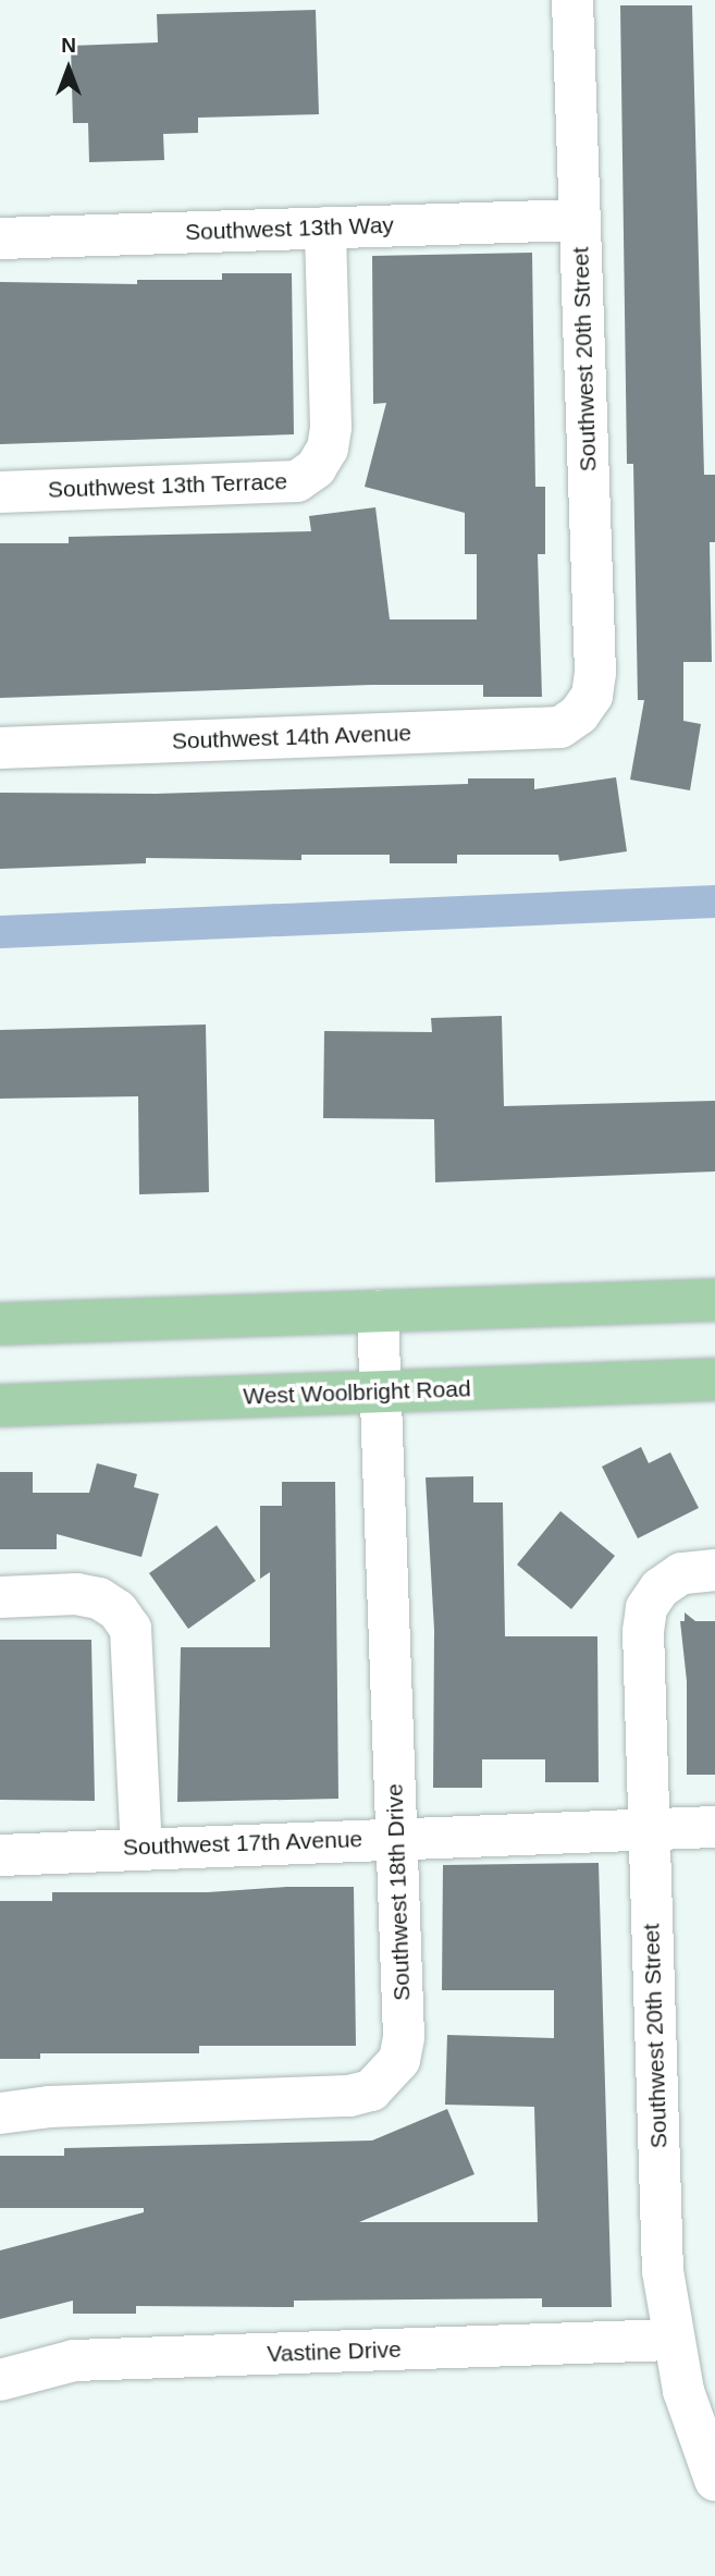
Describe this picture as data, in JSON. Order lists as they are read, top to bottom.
{
  "streets": {
    "main road": ["West Woolbright Road"],
    "street": [
      "Southwest 13th Way",
      "Southwest 20th Street",
      "Southwest 13th Terrace",
      "Southwest 14th Avenue",
      "Southwest 17th Avenue",
      "Southwest 18th Drive",
      "Vastine Drive"
    ]
  },
  "crossings": [
    ["Southwest 13th Way", "Southwest 20th Street"],
    ["Southwest 13th Way", "Southwest 13th Terrace"],
    ["Southwest 20th Street", "Southwest 14th Avenue"],
    ["Southwest 20th Street", "Southwest 17th Avenue"],
    ["Southwest 20th Street", "Vastine Drive"],
    ["West Woolbright Road", "Southwest 18th Drive"],
    ["Southwest 17th Avenue", "Southwest 18th Drive"]
  ],
  "north": "top"
}
